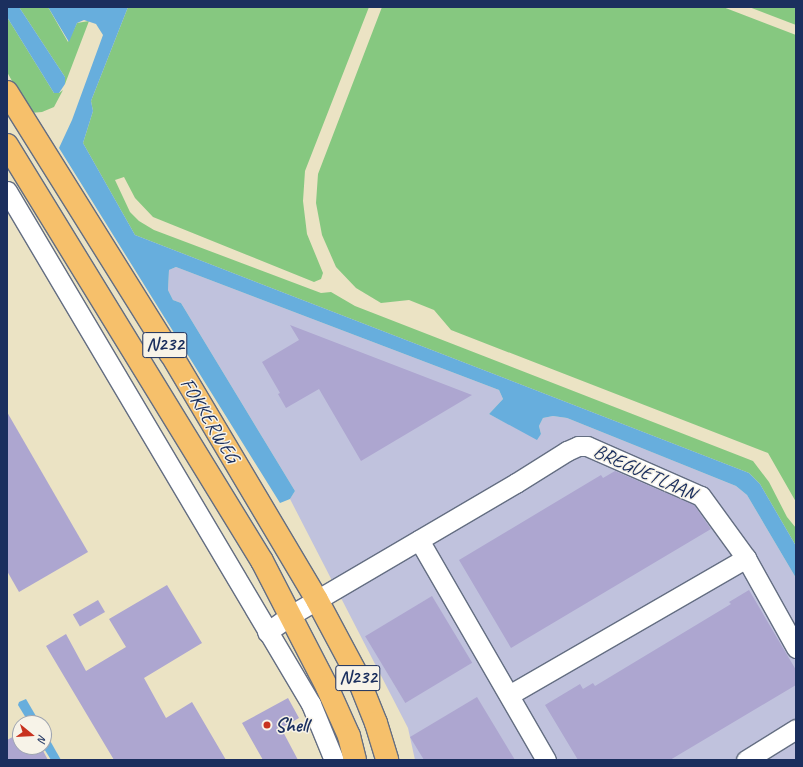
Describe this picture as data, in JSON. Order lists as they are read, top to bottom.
{
  "streets": {
    "main road": ["N232", "FOKKERWEG"],
    "street": ["BREGUETLAAN"]
  },
  "crossings": [
    ["FOKKERWEG", "BREGUETLAAN"]
  ],
  "places": ["Shell"],
  "north": "right"
}
